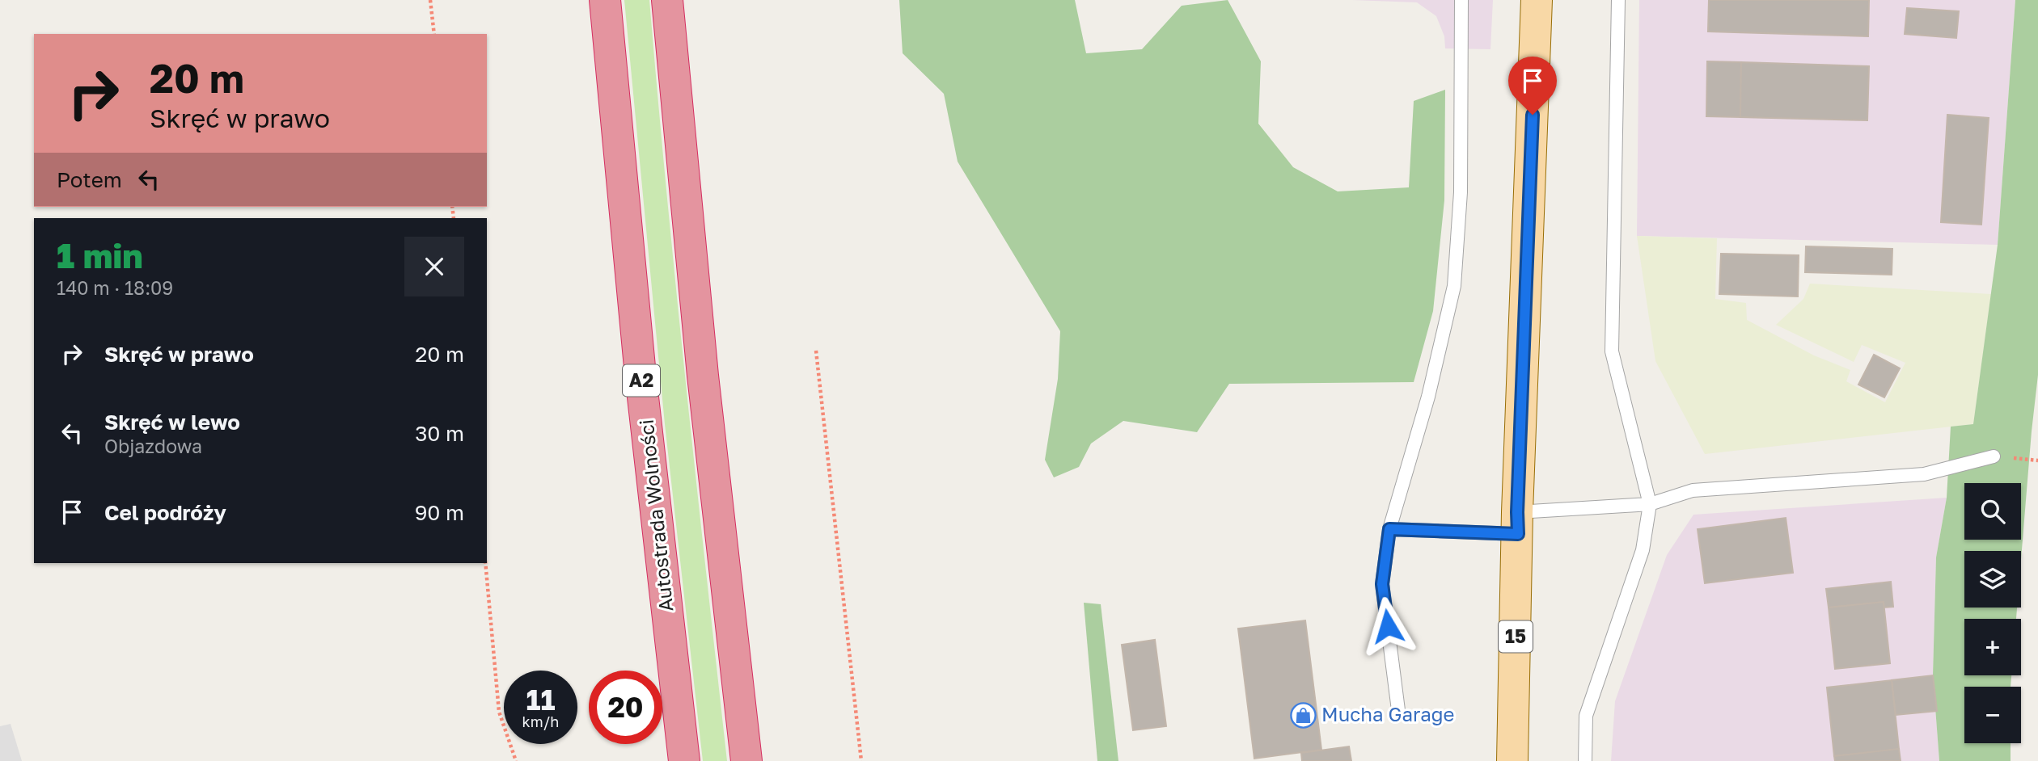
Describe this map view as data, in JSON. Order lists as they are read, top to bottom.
{
  "streets": {
    "highway": ["A2", "Autostrada Wolności"],
    "main road": ["15"]
  },
  "places": {
    "shop": ["Mucha Garage"]
  },
  "page": {
    "turn": ["20 m", "Skręć w prawo"],
    "then": "Potem",
    "heading": ["1 min", "140 m · 18:09"],
    "list": [
      {
        "name": "Skręć w prawo",
        "value": "20 m"
      },
      {
        "name": "Skręć w lewo",
        "note": "Objazdowa",
        "value": "30 m"
      },
      {
        "name": "Cel podróży",
        "value": "90 m"
      }
    ],
    "map_buttons": ["+", "−"],
    "speed": "11 km/h",
    "limit": "20"
  }
}
